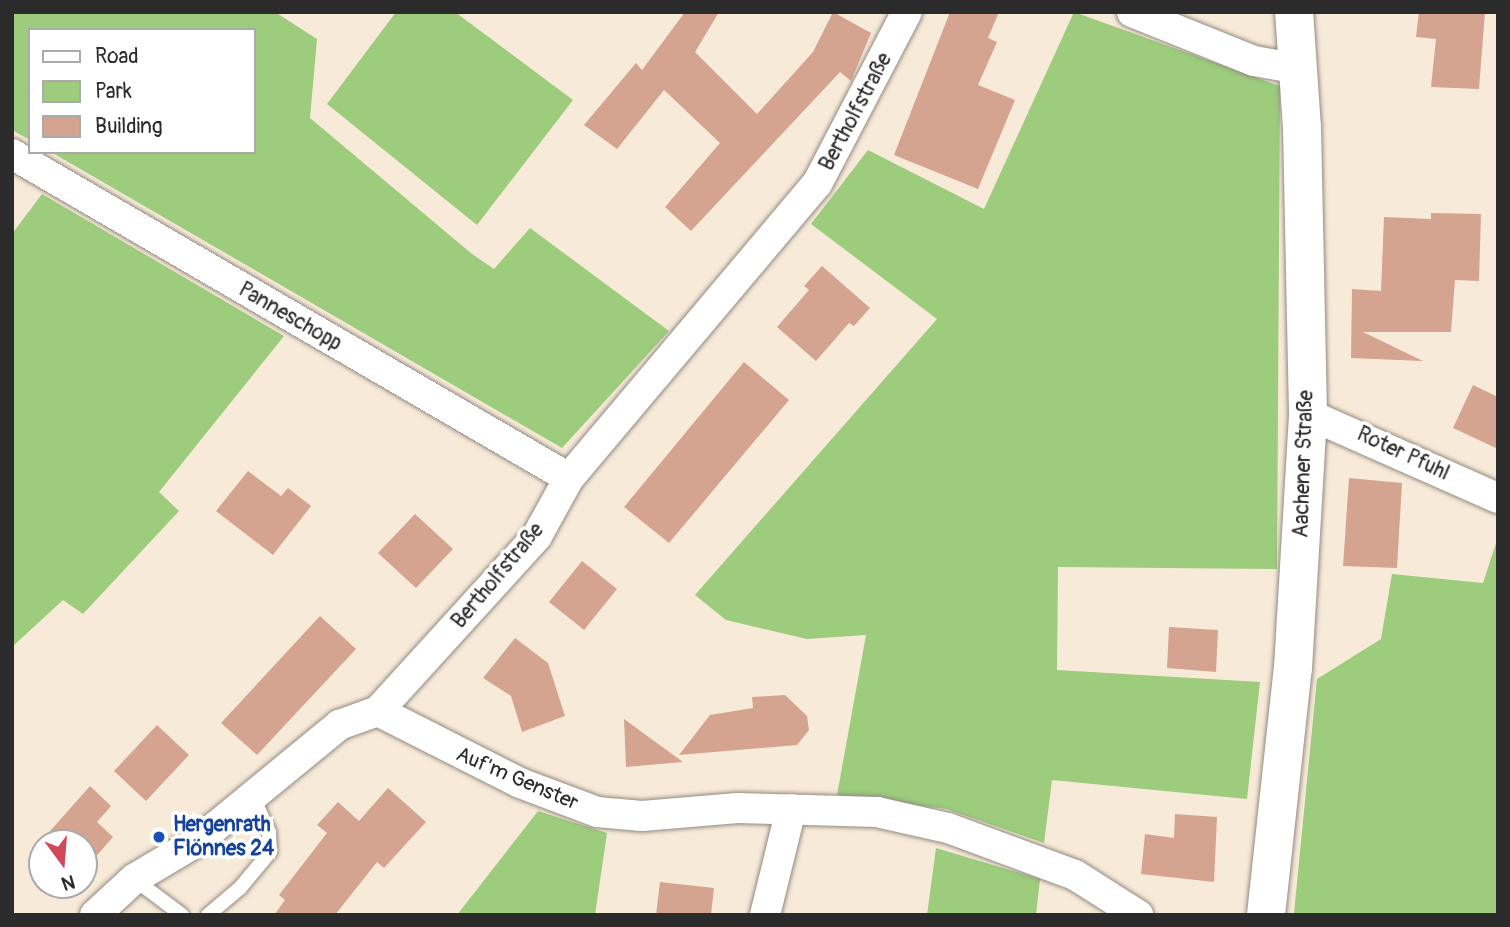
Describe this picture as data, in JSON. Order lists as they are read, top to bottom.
{
  "streets": {
    "street": [
      "Bertholfstraße",
      "Panneschopp",
      "Roter Pfuhl",
      "Aachener Straße",
      "Auf'm Genster"
    ]
  },
  "crossings": [
    ["Bertholfstraße", "Panneschopp"],
    ["Bertholfstraße", "Auf'm Genster"],
    ["Roter Pfuhl", "Aachener Straße"]
  ],
  "places": ["Hergenrath Flönnes 24"],
  "legend": ["Road", "Park", "Building"],
  "north": "bottom"
}
